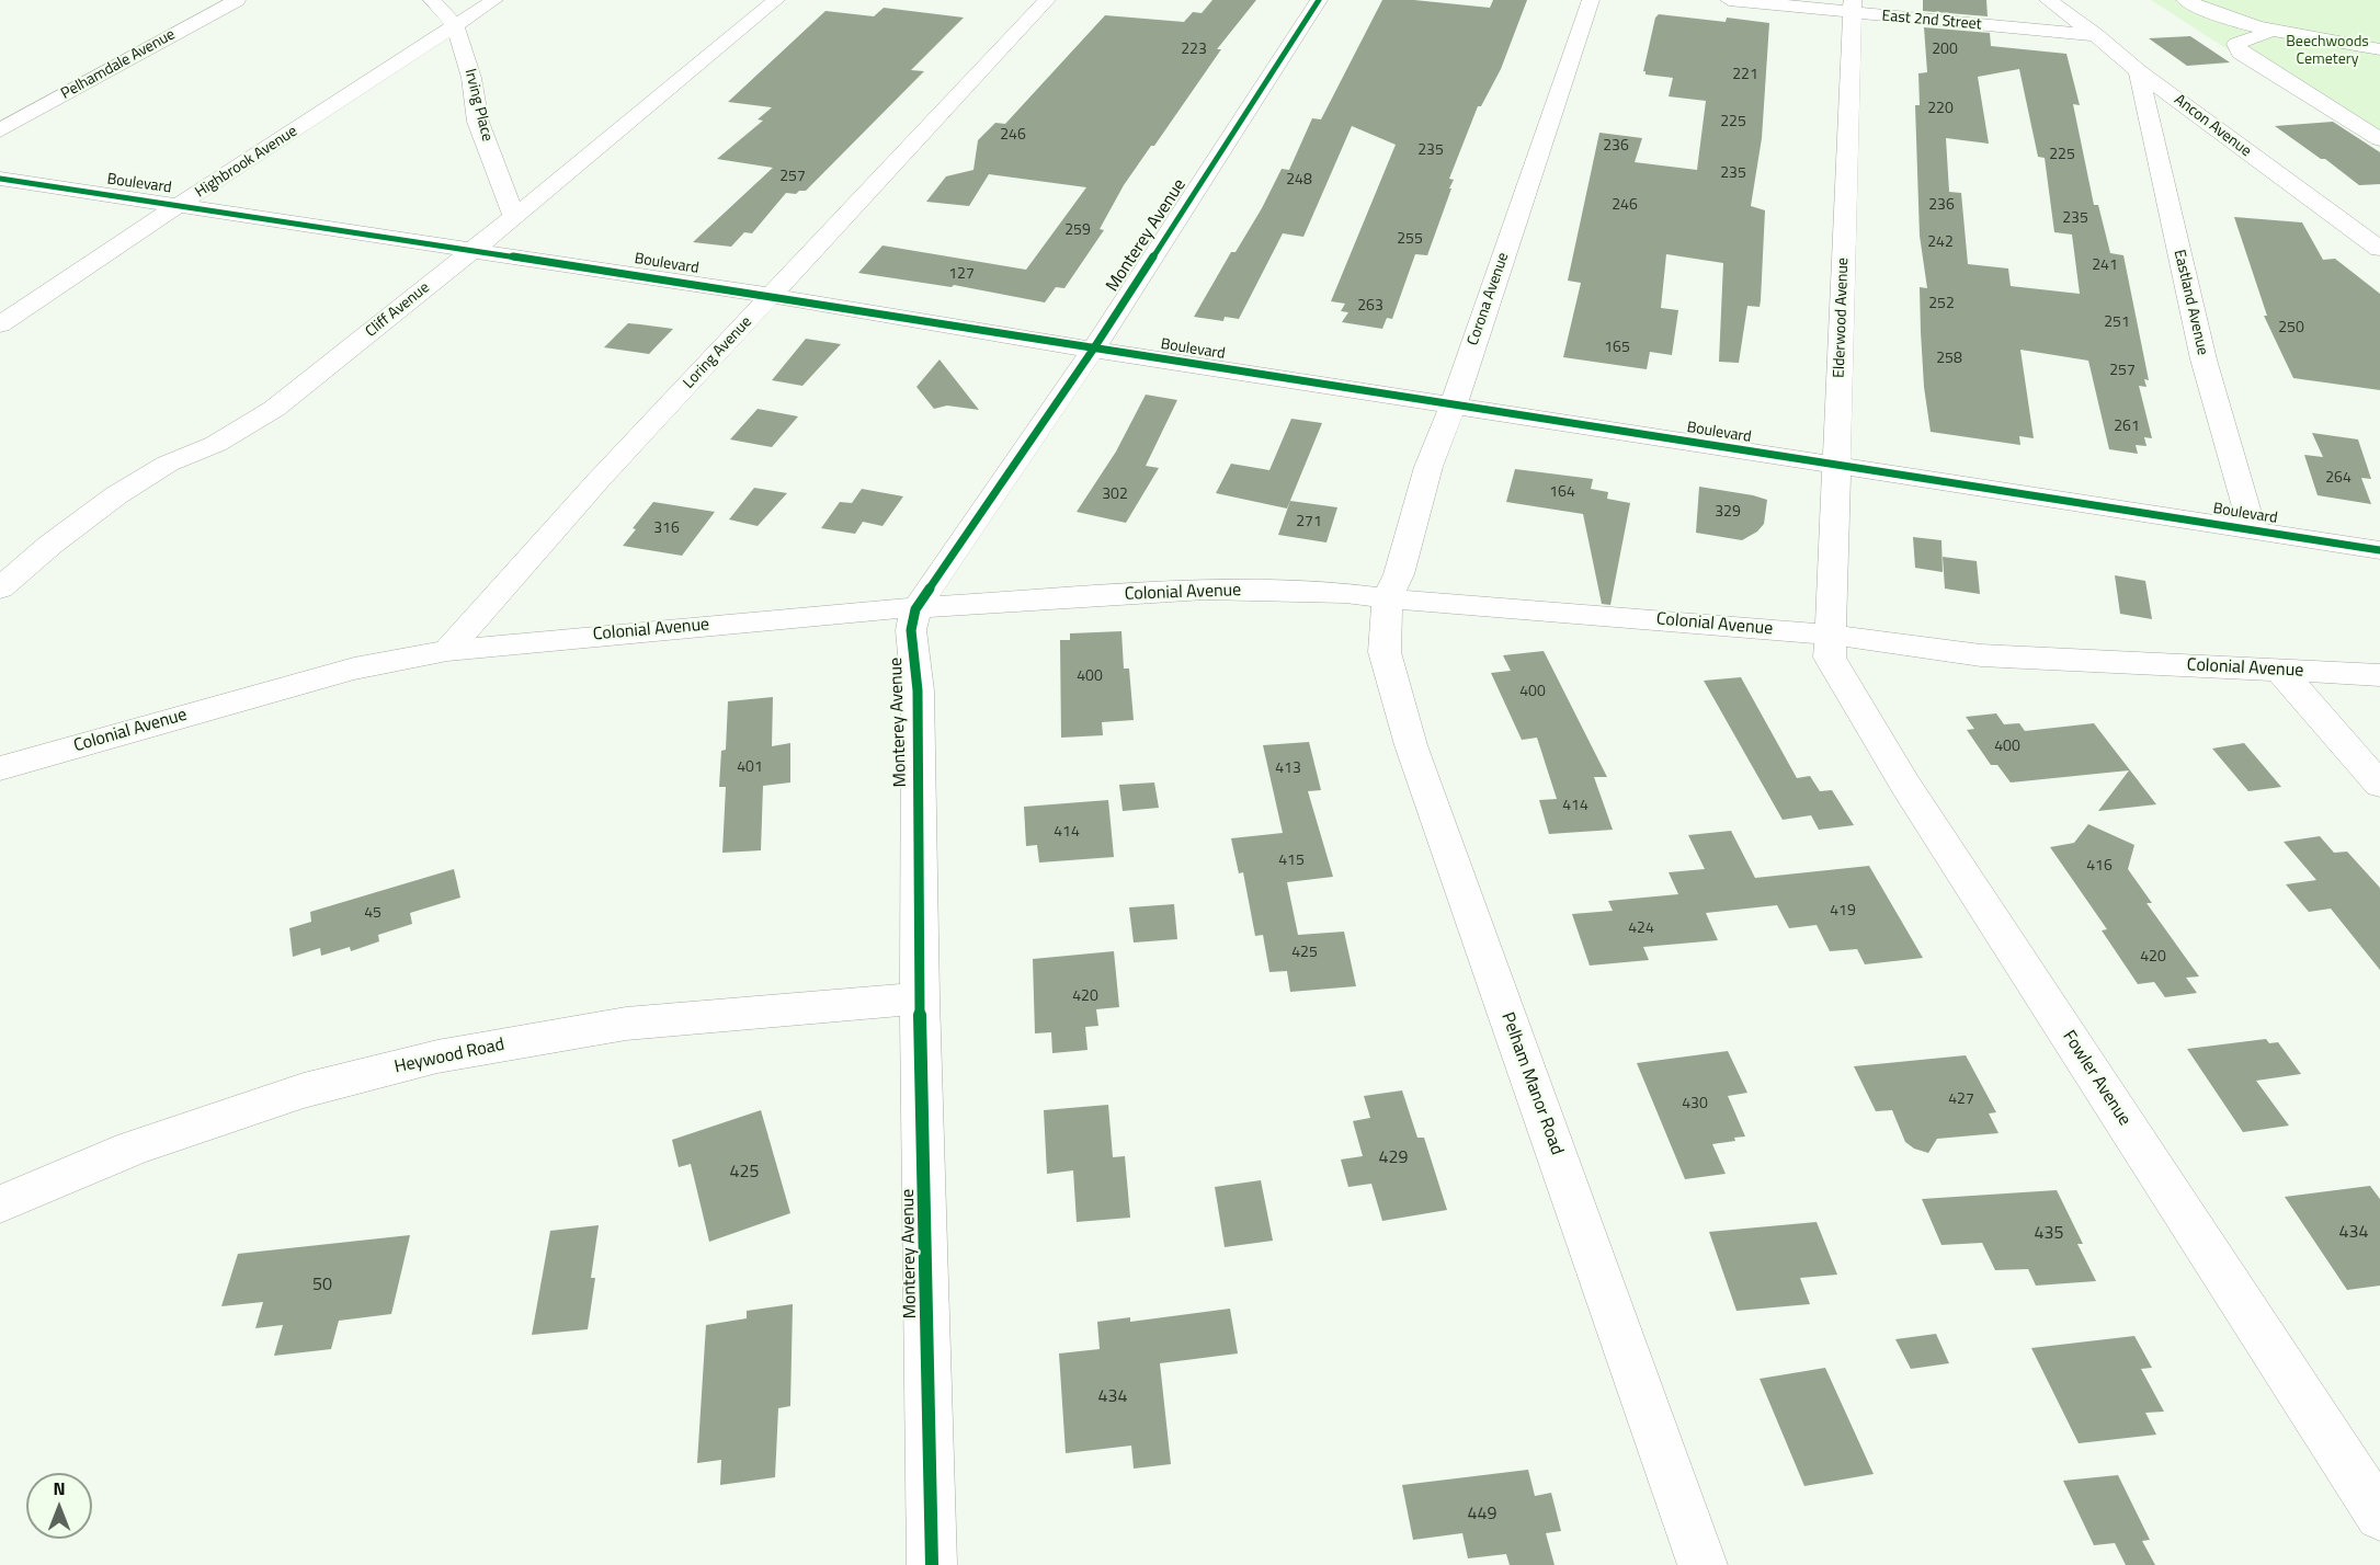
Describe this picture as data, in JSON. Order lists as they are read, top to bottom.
{
  "streets": {
    "street": [
      "East 2nd Street",
      "Pelhamdale Avenue",
      "Irving Place",
      "Ancon Avenue",
      "Highbrook Avenue",
      "Boulevard",
      "Monterey Avenue",
      "Corona Avenue",
      "Eastland Avenue",
      "Cliff Avenue",
      "Elderwood Avenue",
      "Loring Avenue",
      "Colonial Avenue",
      "Heywood Road",
      "Fowler Avenue",
      "Pelham Manor Road"
    ]
  },
  "crossings": [
    ["East 2nd Street", "Ancon Avenue"],
    ["East 2nd Street", "Elderwood Avenue"],
    ["Irving Place", "Highbrook Avenue"],
    ["Irving Place", "Cliff Avenue"],
    ["Ancon Avenue", "Eastland Avenue"],
    ["Highbrook Avenue", "Boulevard"],
    ["Boulevard", "Monterey Avenue"],
    ["Boulevard", "Corona Avenue"],
    ["Boulevard", "Eastland Avenue"],
    ["Boulevard", "Cliff Avenue"],
    ["Boulevard", "Elderwood Avenue"],
    ["Boulevard", "Loring Avenue"],
    ["Monterey Avenue", "Colonial Avenue"],
    ["Monterey Avenue", "Heywood Road"],
    ["Corona Avenue", "Colonial Avenue"],
    ["Corona Avenue", "Pelham Manor Road"],
    ["Elderwood Avenue", "Colonial Avenue"],
    ["Elderwood Avenue", "Fowler Avenue"],
    ["Loring Avenue", "Colonial Avenue"],
    ["Colonial Avenue", "Fowler Avenue"],
    ["Colonial Avenue", "Pelham Manor Road"]
  ],
  "parks": ["Beechwoods Cemetery"],
  "house_numbers": [
    "223",
    "200",
    "221",
    "220",
    "225",
    "246",
    "236",
    "235",
    "225",
    "235",
    "257",
    "248",
    "246",
    "236",
    "235",
    "259",
    "255",
    "242",
    "241",
    "127",
    "252",
    "263",
    "251",
    "250",
    "165",
    "258",
    "257",
    "261",
    "264",
    "164",
    "302",
    "329",
    "271",
    "316",
    "400",
    "400",
    "400",
    "401",
    "413",
    "414",
    "414",
    "415",
    "416",
    "419",
    "45",
    "424",
    "425",
    "420",
    "420",
    "427",
    "430",
    "429",
    "425",
    "434",
    "435",
    "50",
    "434",
    "449"
  ],
  "north": "top"
}
